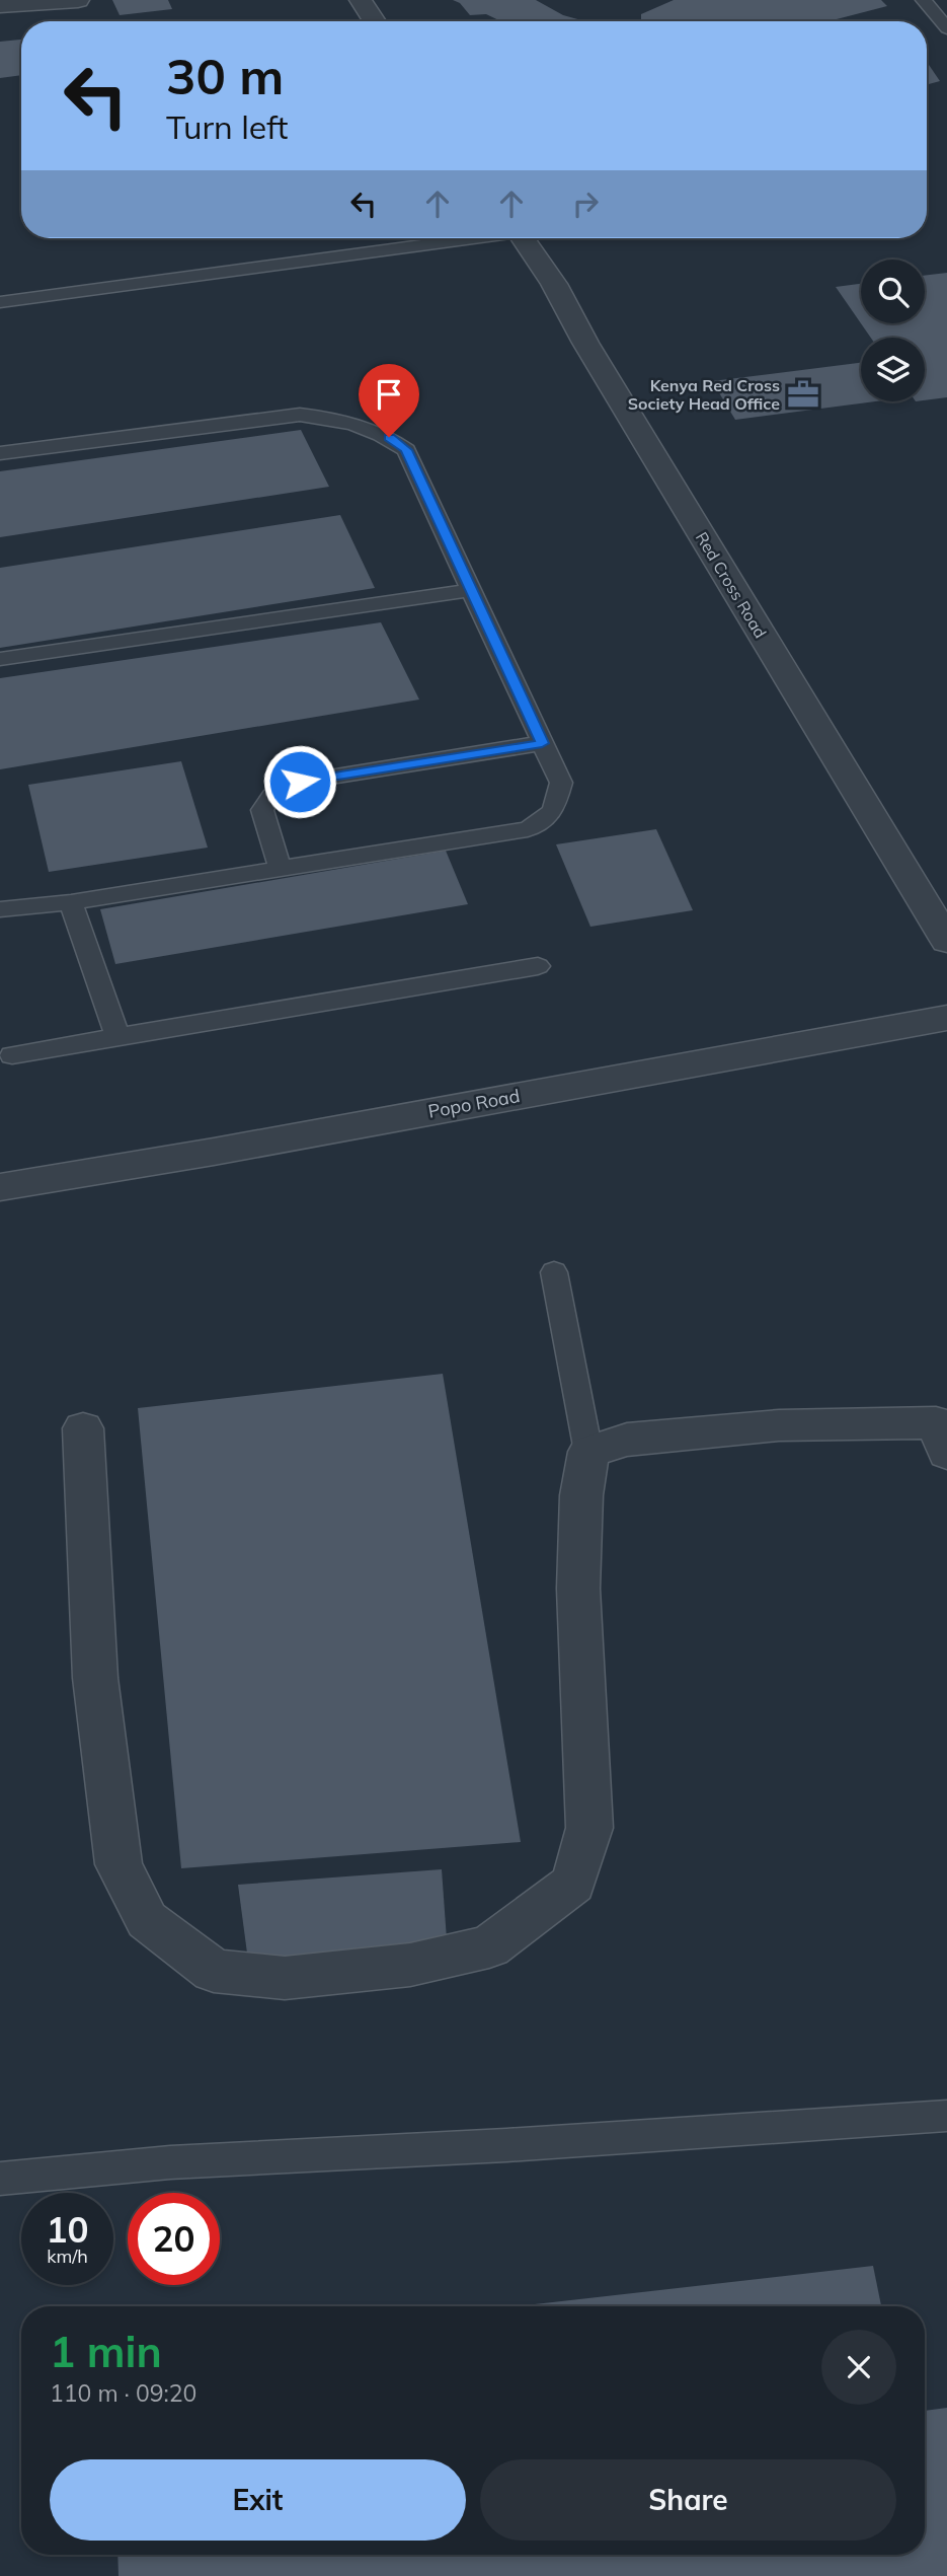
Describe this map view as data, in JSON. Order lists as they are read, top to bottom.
{
  "streets": {
    "street": ["Red Cross Road", "Popo Road"]
  },
  "places": {
    "office": ["Kenya Red Cross Society Head Office"]
  },
  "page": {
    "turn": ["30 m", "Turn left"],
    "speed": "10 km/h",
    "limit": "20",
    "heading": ["1 min", "110 m · 09:20"],
    "buttons": ["Exit", "Share"]
  }
}
